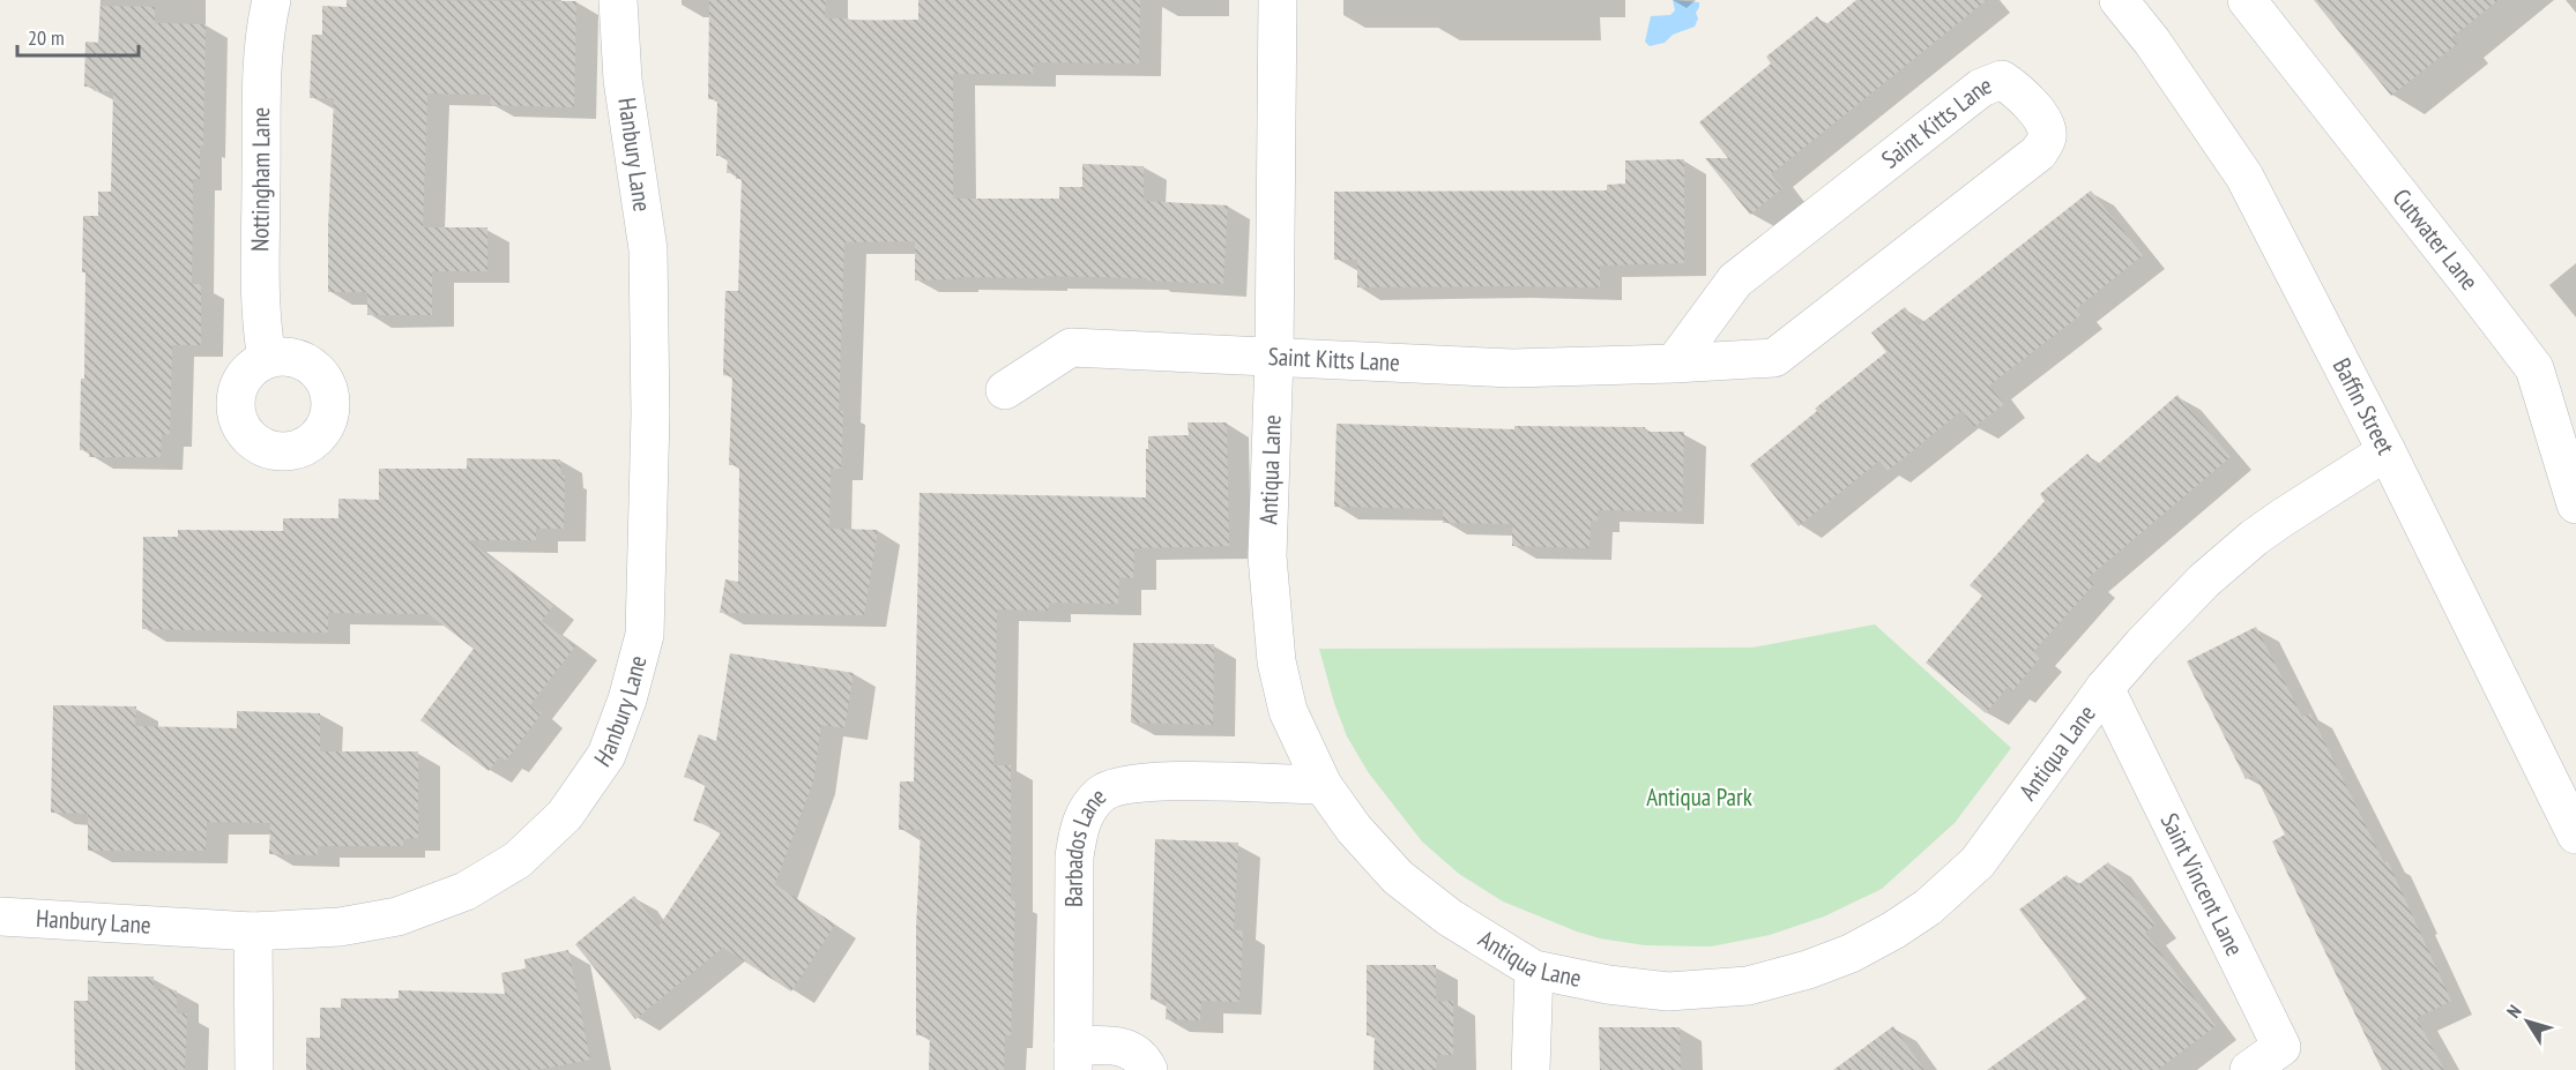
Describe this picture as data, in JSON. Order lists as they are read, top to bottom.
{
  "streets": {
    "street": [
      "Saint Kitts Lane",
      "Hanbury Lane",
      "Nottingham Lane",
      "Cutwater Lane",
      "Baffin Street",
      "Antiqua Lane",
      "Barbados Lane",
      "Saint Vincent Lane"
    ]
  },
  "crossings": [
    ["Saint Kitts Lane", "Antiqua Lane"],
    ["Baffin Street", "Antiqua Lane"],
    ["Antiqua Lane", "Barbados Lane"],
    ["Antiqua Lane", "Saint Vincent Lane"]
  ],
  "parks": ["Antiqua Park"],
  "scale_bar": "20 m",
  "north": "top left"
}
